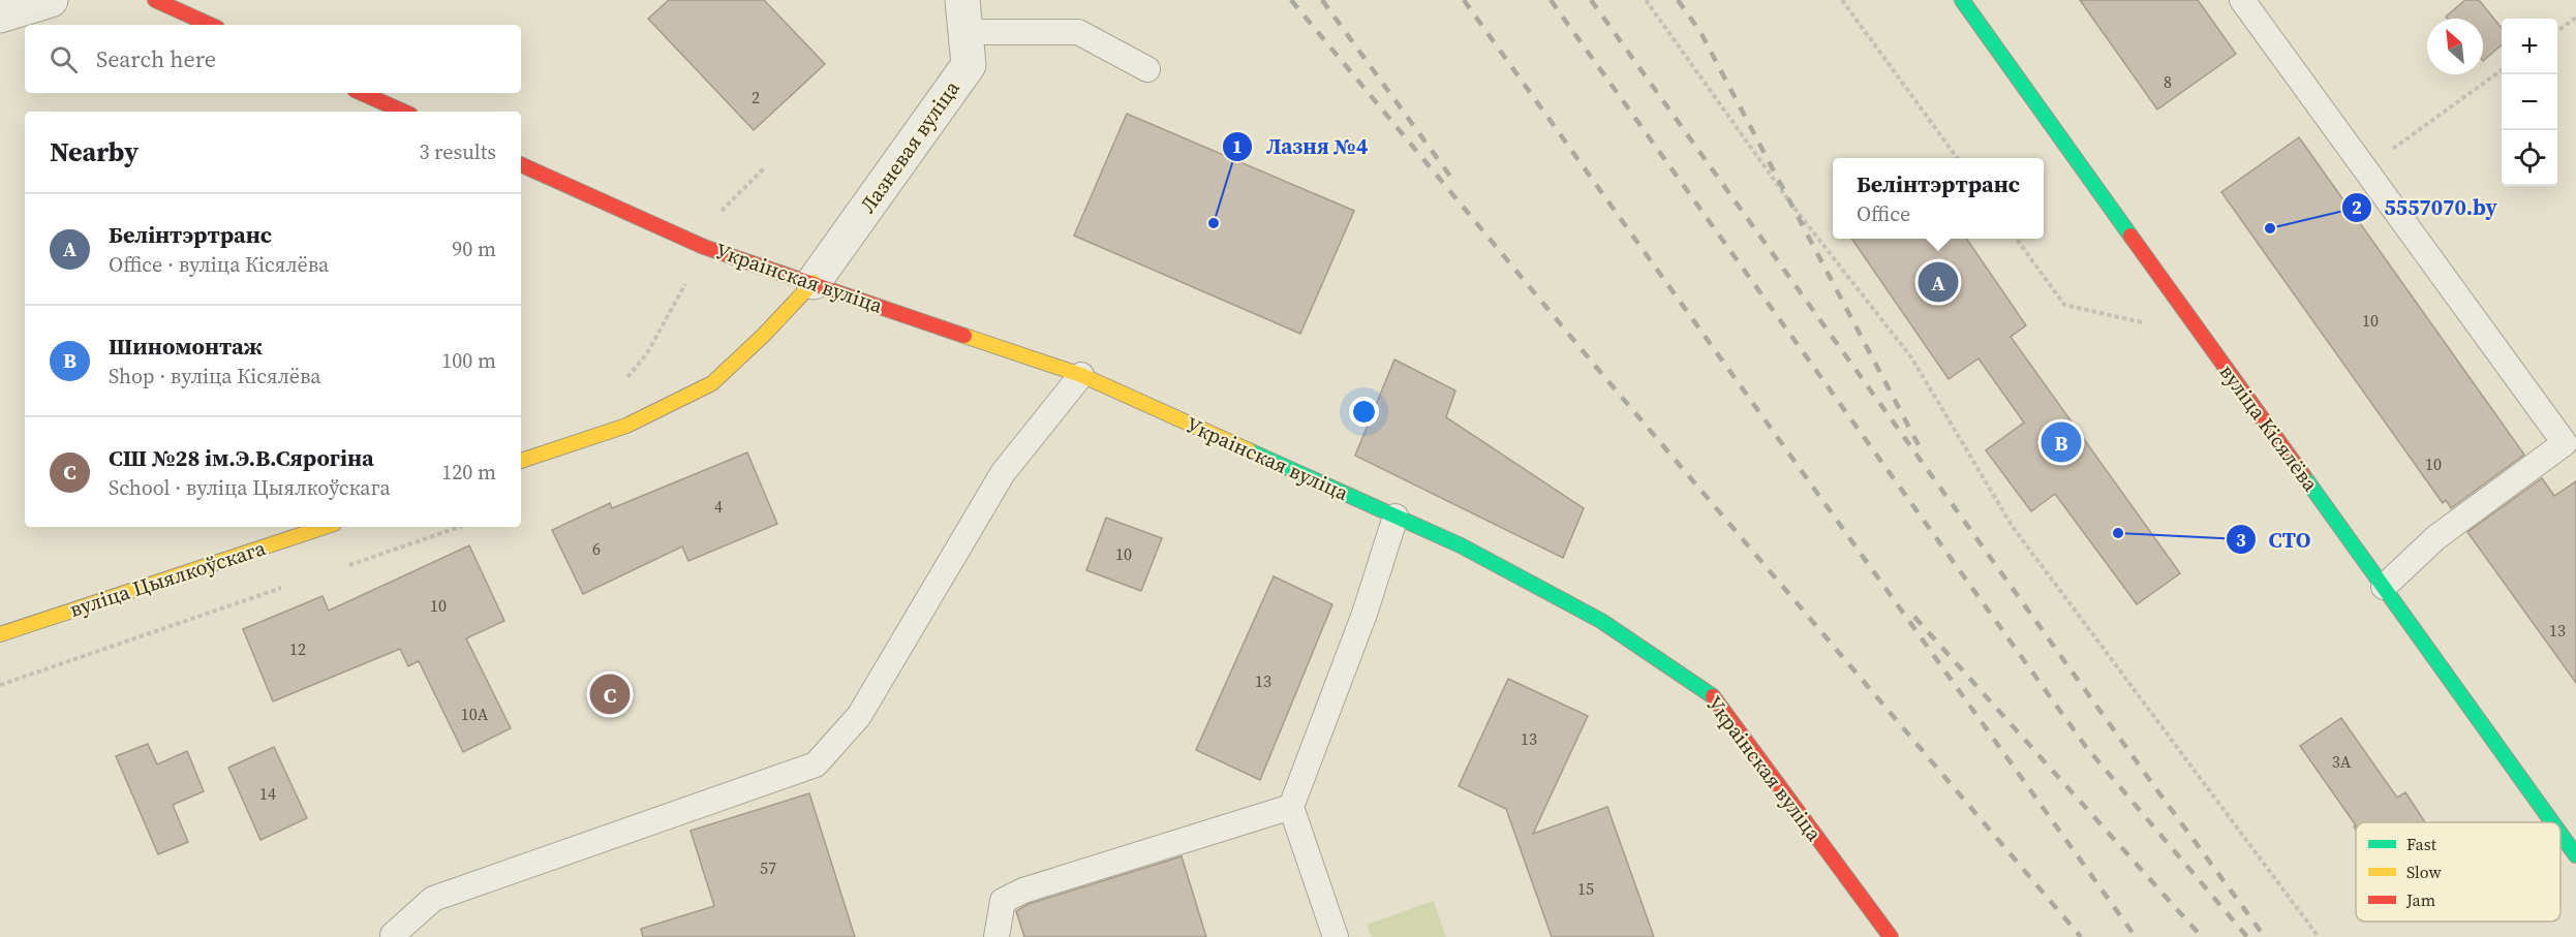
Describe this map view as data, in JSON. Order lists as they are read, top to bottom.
{
  "streets": {
    "street": [
      "Лазневая вуліца",
      "Украінская вуліца",
      "вуліца Кісялёва",
      "вуліца Цыялкоўскага"
    ]
  },
  "crossings": [
    ["Лазневая вуліца", "Украінская вуліца"]
  ],
  "places": ["Лазня №4", "5557070.by", "СТО"],
  "house_numbers": [
    "8",
    "2",
    "10",
    "10",
    "4",
    "6",
    "10",
    "10",
    "13",
    "12",
    "13",
    "10А",
    "13",
    "3А",
    "14",
    "57",
    "15"
  ],
  "legend": ["Fast", "Slow", "Jam"],
  "north": "top left",
  "page": {
    "map_buttons": ["+", "−"],
    "search": "Search here",
    "heading": ["Nearby", "3 results"],
    "popup": ["Белінтэртранс", "Office"],
    "list": [
      {
        "mark": "A",
        "name": "Белінтэртранс",
        "note": "Office · вуліца Кісялёва",
        "value": "90 m"
      },
      {
        "mark": "B",
        "name": "Шиномонтаж",
        "note": "Shop · вуліца Кісялёва",
        "value": "100 m"
      },
      {
        "mark": "C",
        "name": "СШ №28 ім.Э.В.Сярогіна",
        "note": "School · вуліца Цыялкоўскага",
        "value": "120 m"
      }
    ],
    "pins": ["A", "B", "C"]
  }
}
